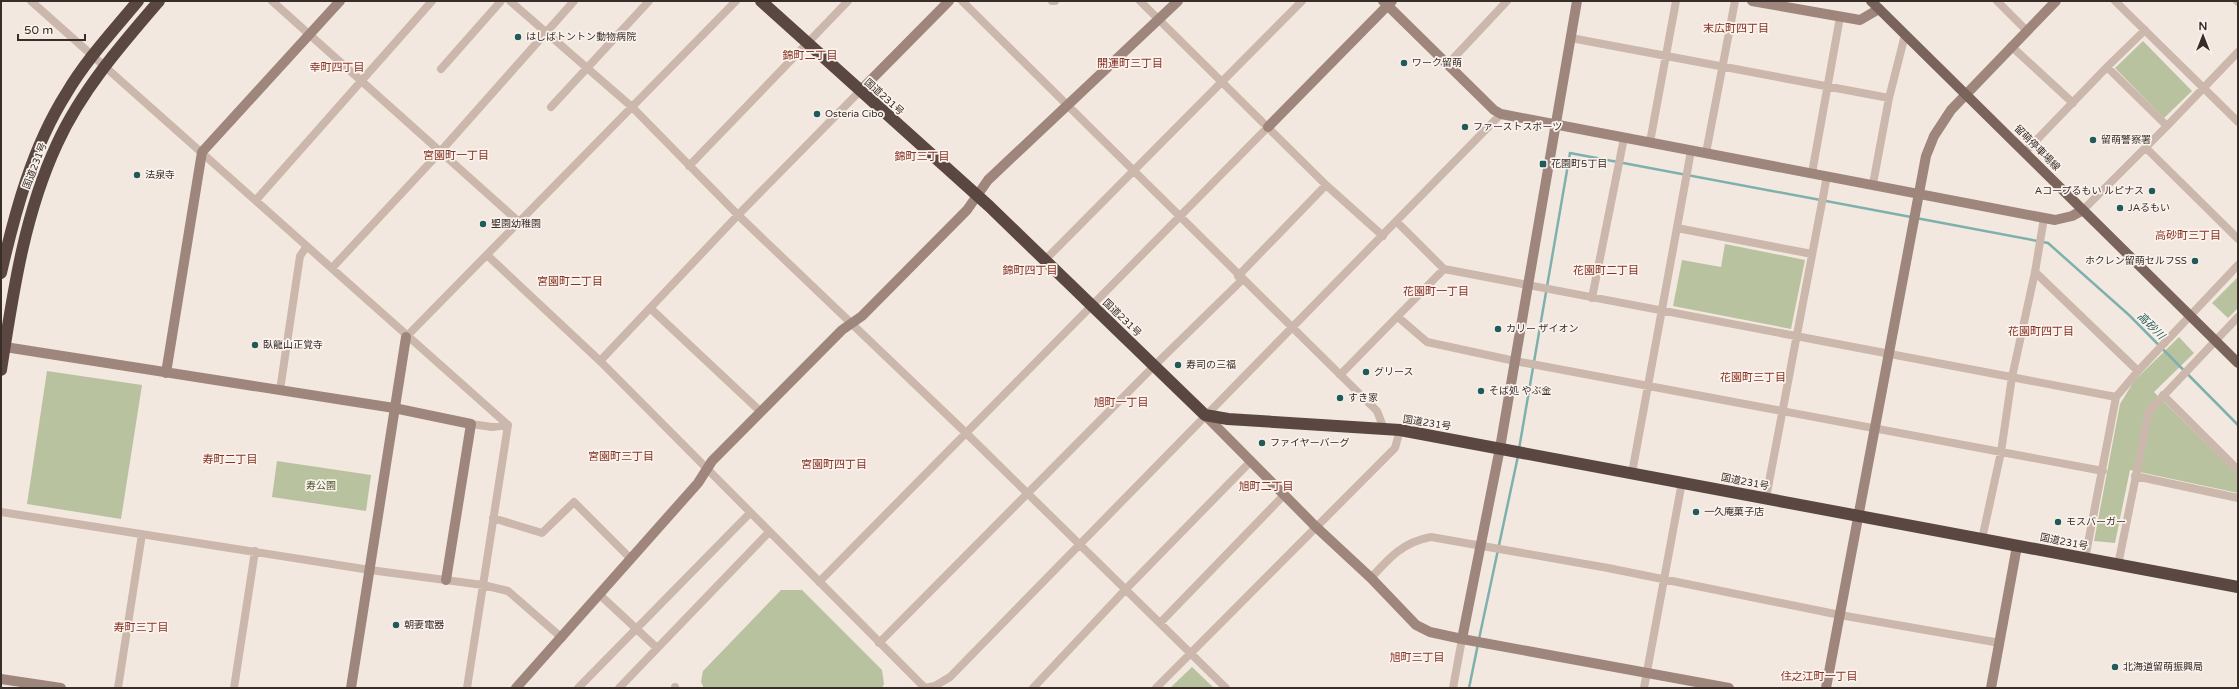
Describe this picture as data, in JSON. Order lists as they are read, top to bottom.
{
  "streets": {
    "highway": ["国道231号"],
    "main road": ["留萌停車場線"]
  },
  "districts": [
    "末広町四丁目",
    "錦町二丁目",
    "開運町三丁目",
    "幸町四丁目",
    "宮園町一丁目",
    "錦町三丁目",
    "高砂町三丁目",
    "錦町四丁目",
    "花園町二丁目",
    "宮園町二丁目",
    "花園町一丁目",
    "花園町四丁目",
    "花園町三丁目",
    "旭町一丁目",
    "宮園町三丁目",
    "寿町二丁目",
    "宮園町四丁目",
    "旭町二丁目",
    "寿町三丁目",
    "旭町三丁目",
    "住之江町一丁目"
  ],
  "water": ["高砂川"],
  "parks": ["寿公園"],
  "places": {
    "other": [
      "はしばトントン動物病院",
      "ワーク留萌",
      "Osteria Cibo",
      "ファーストスポーツ",
      "留萌警察署",
      "法泉寺",
      "Aコープるもい ルピナス",
      "JAるもい",
      "聖園幼稚園",
      "ホクレン留萌セルフSS",
      "カリー ザイオン",
      "臥龍山正覚寺",
      "寿司の三福",
      "グリース",
      "そば処 やぶ金",
      "すき家",
      "ファイヤーバーグ",
      "一久庵菓子店",
      "モスバーガー",
      "朝妻電器",
      "北海道留萌振興局"
    ],
    "transit": ["花園町5丁目"]
  },
  "scale_bar": "50 m",
  "north": "top"
}
